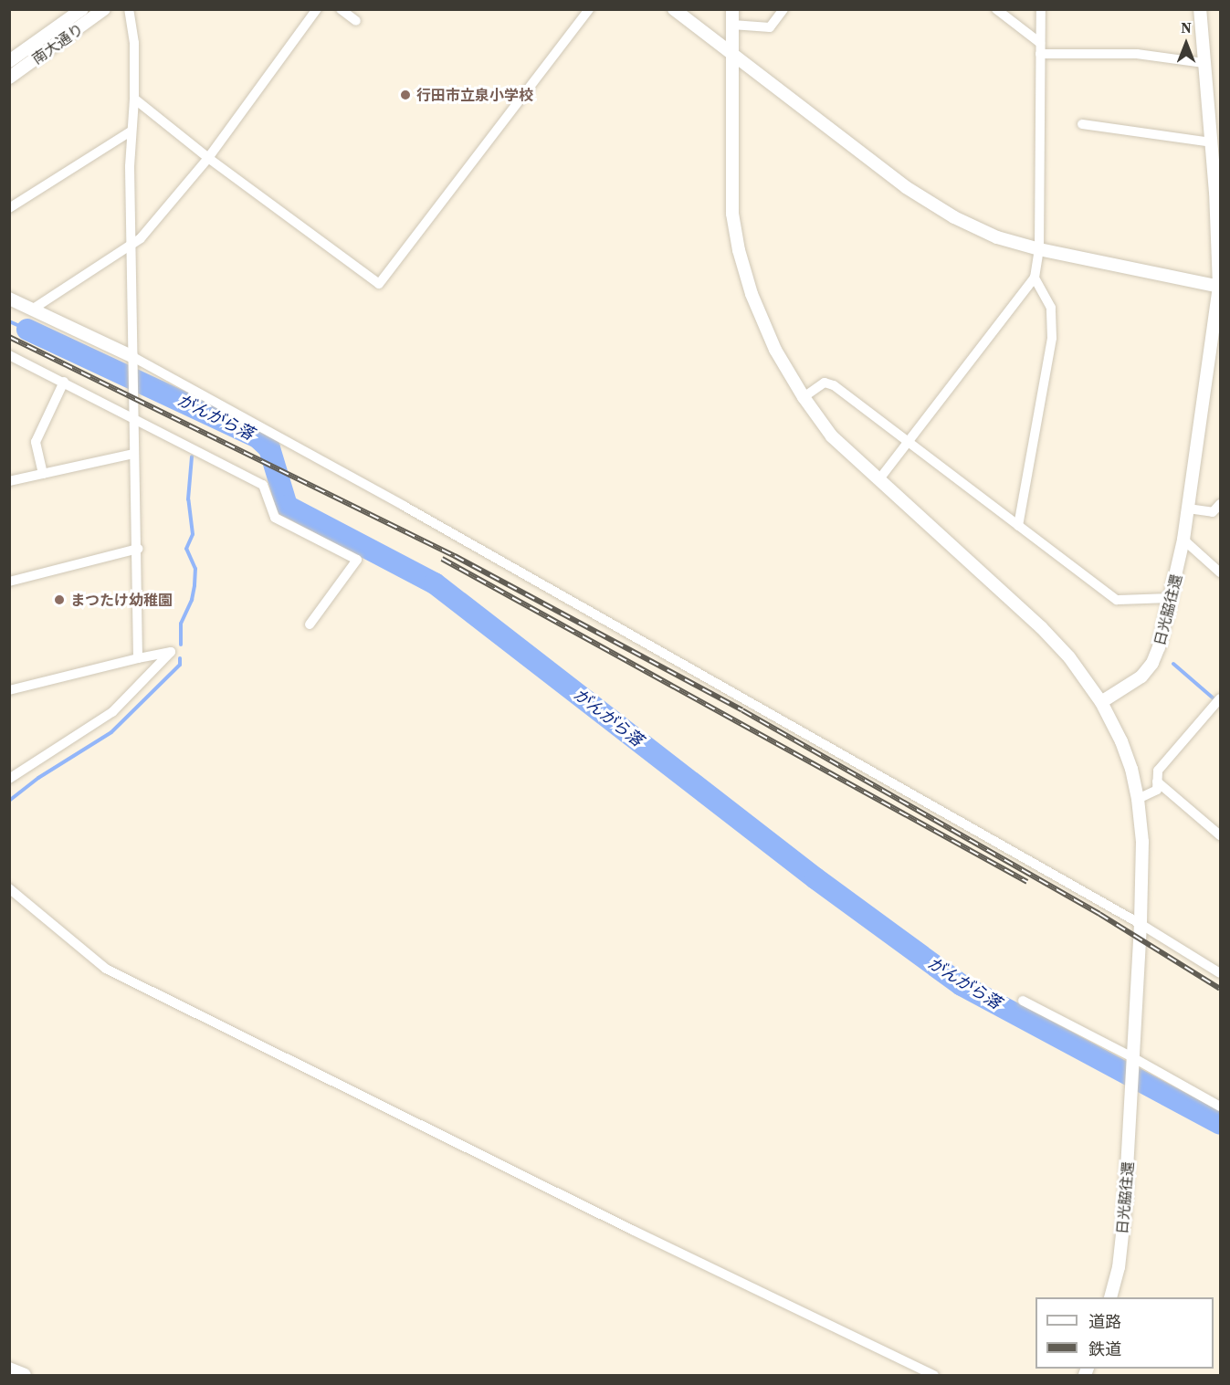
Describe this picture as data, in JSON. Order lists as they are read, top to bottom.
{
  "streets": {
    "street": ["南大通り", "日光脇往還"]
  },
  "water": ["がんがら落"],
  "places": ["行田市立泉小学校", "まつたけ幼稚園"],
  "legend": ["道路", "鉄道"],
  "north": "top"
}
